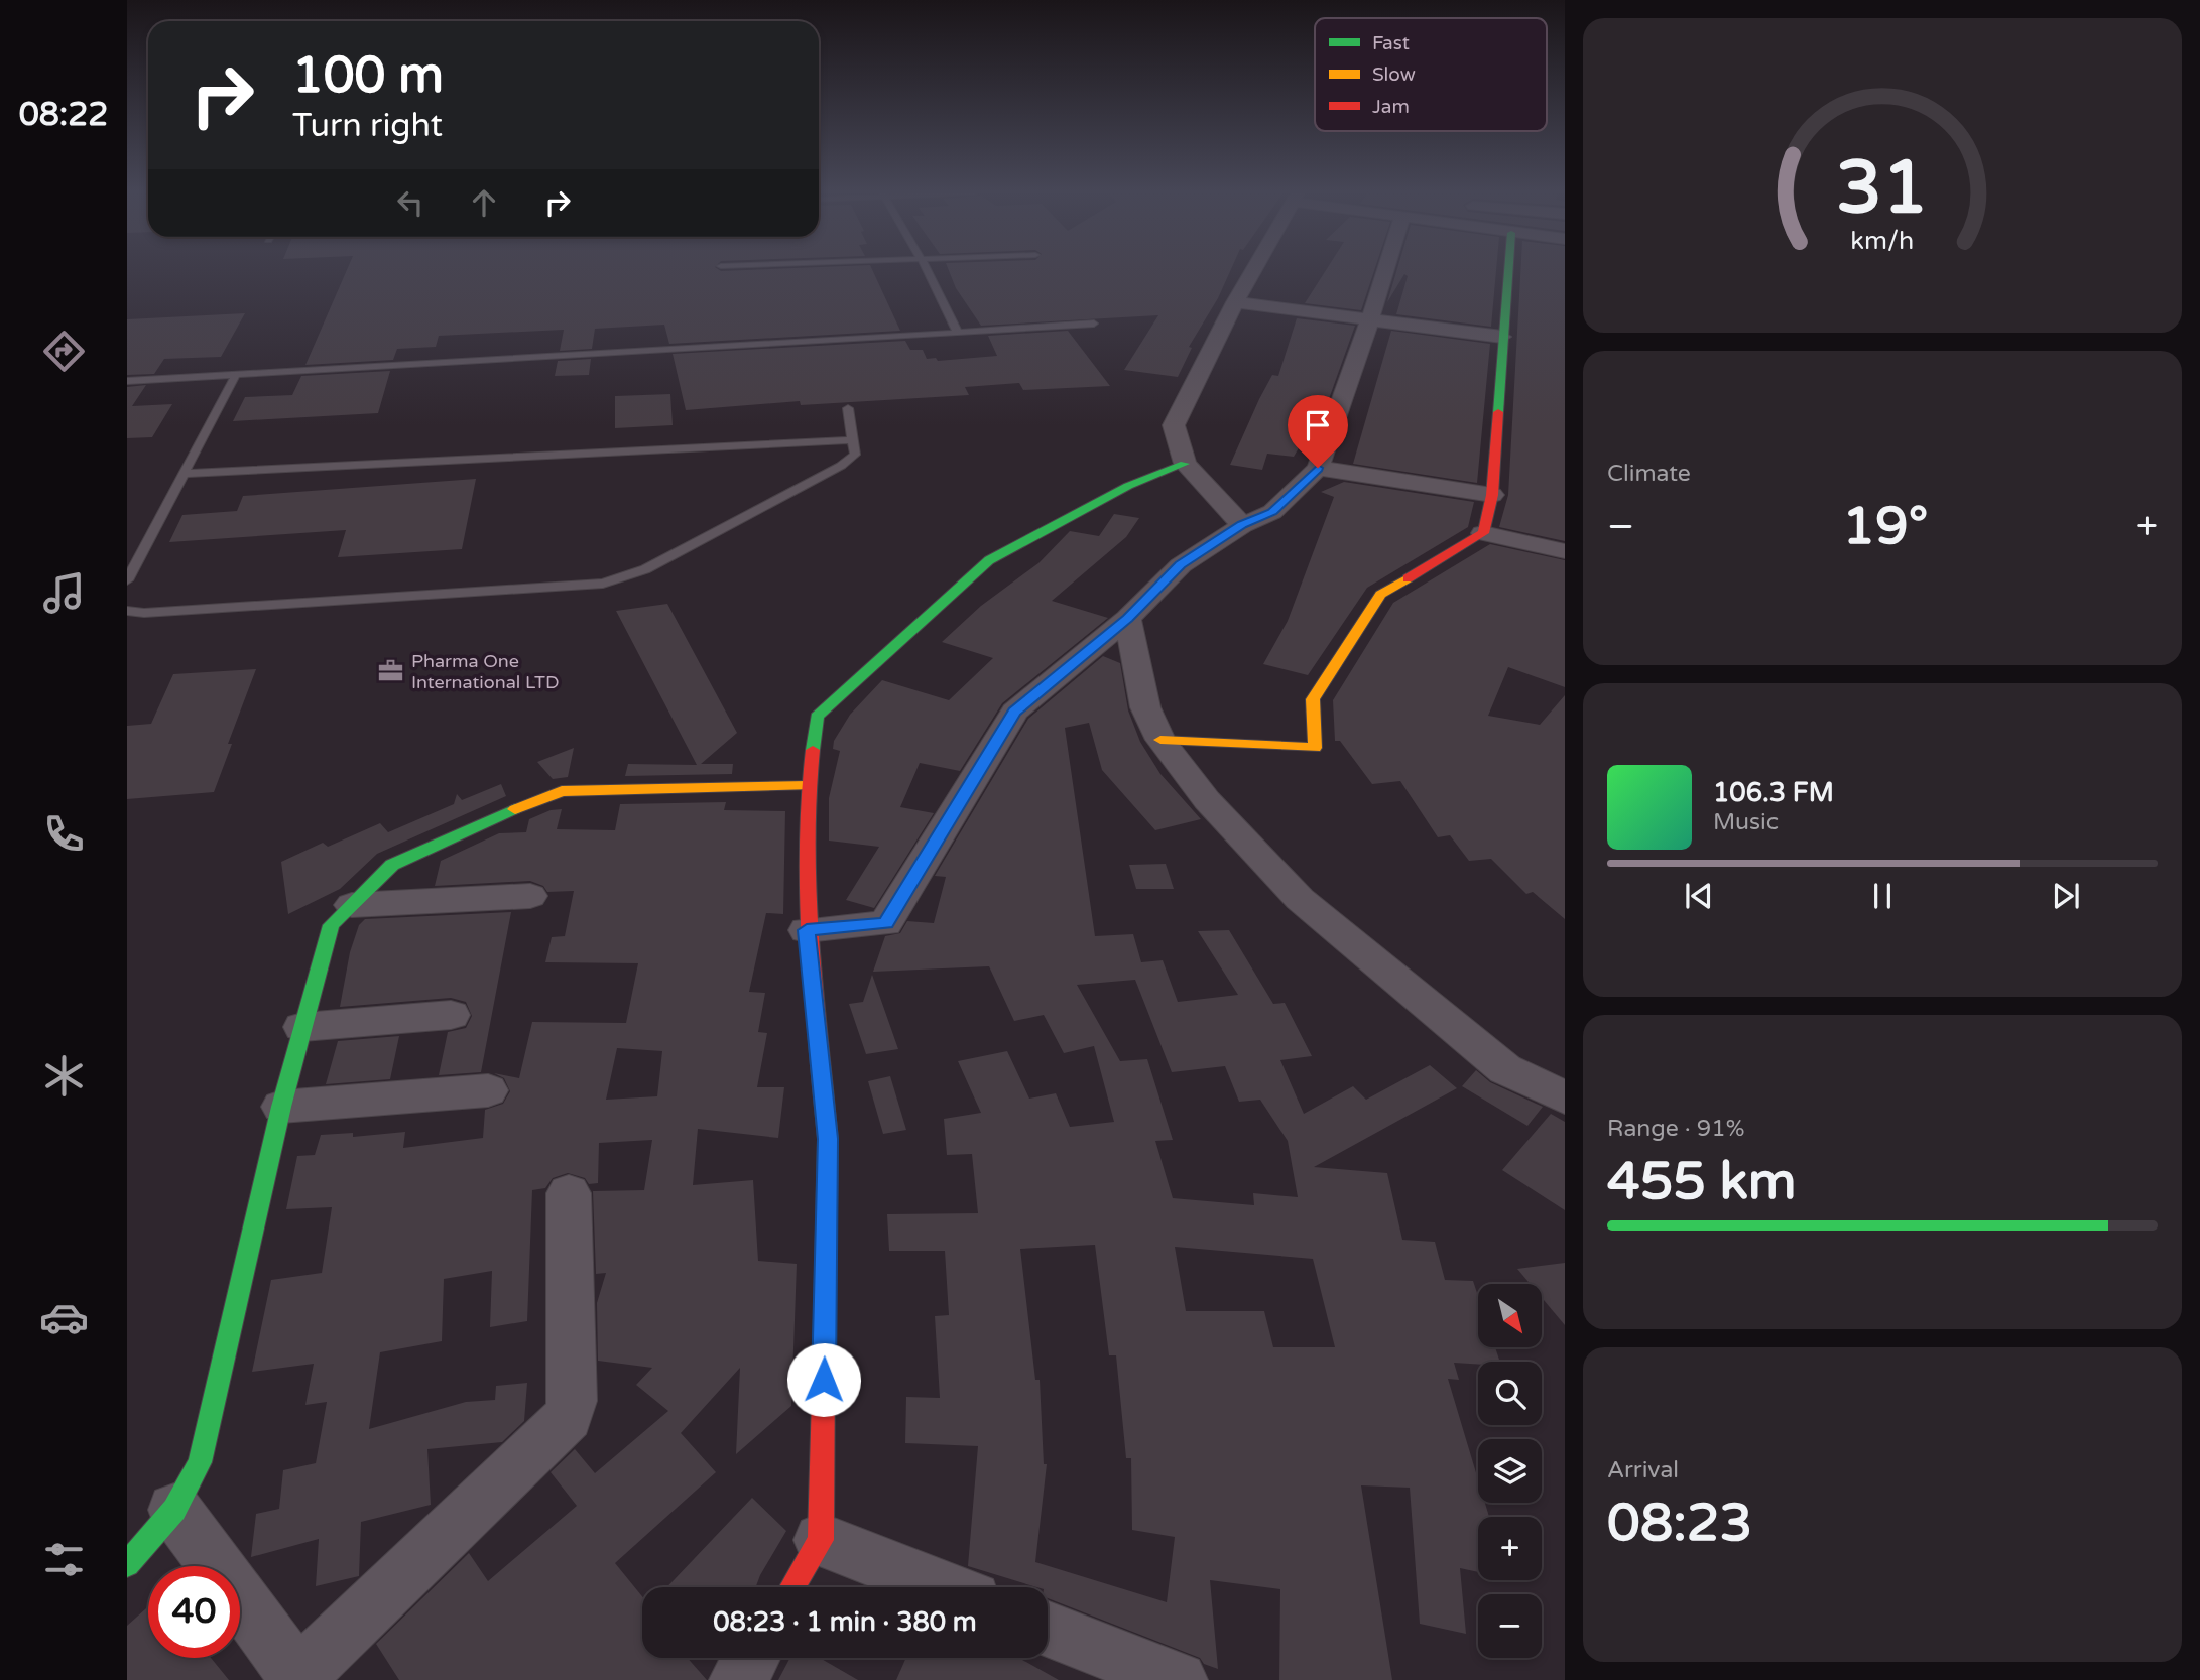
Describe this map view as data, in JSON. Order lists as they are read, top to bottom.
{
  "places": {
    "office": ["Pharma One International LTD"]
  },
  "legend": ["Fast", "Slow", "Jam"],
  "north": "bottom right",
  "page": {
    "tabs": "08:22",
    "turn": ["100 m", "Turn right"],
    "tile": [
      "Climate",
      ["Range · 91%", "455 km"],
      ["Arrival", "08:23"]
    ],
    "heat": ["−", "19°", "+"],
    "song": ["106.3 FM", "Music"],
    "map_buttons": ["+", "−"],
    "limit": "40",
    "trip": "08:23 · 1 min · 380 m",
    "gauge": ["31", "km/h"]
  }
}
